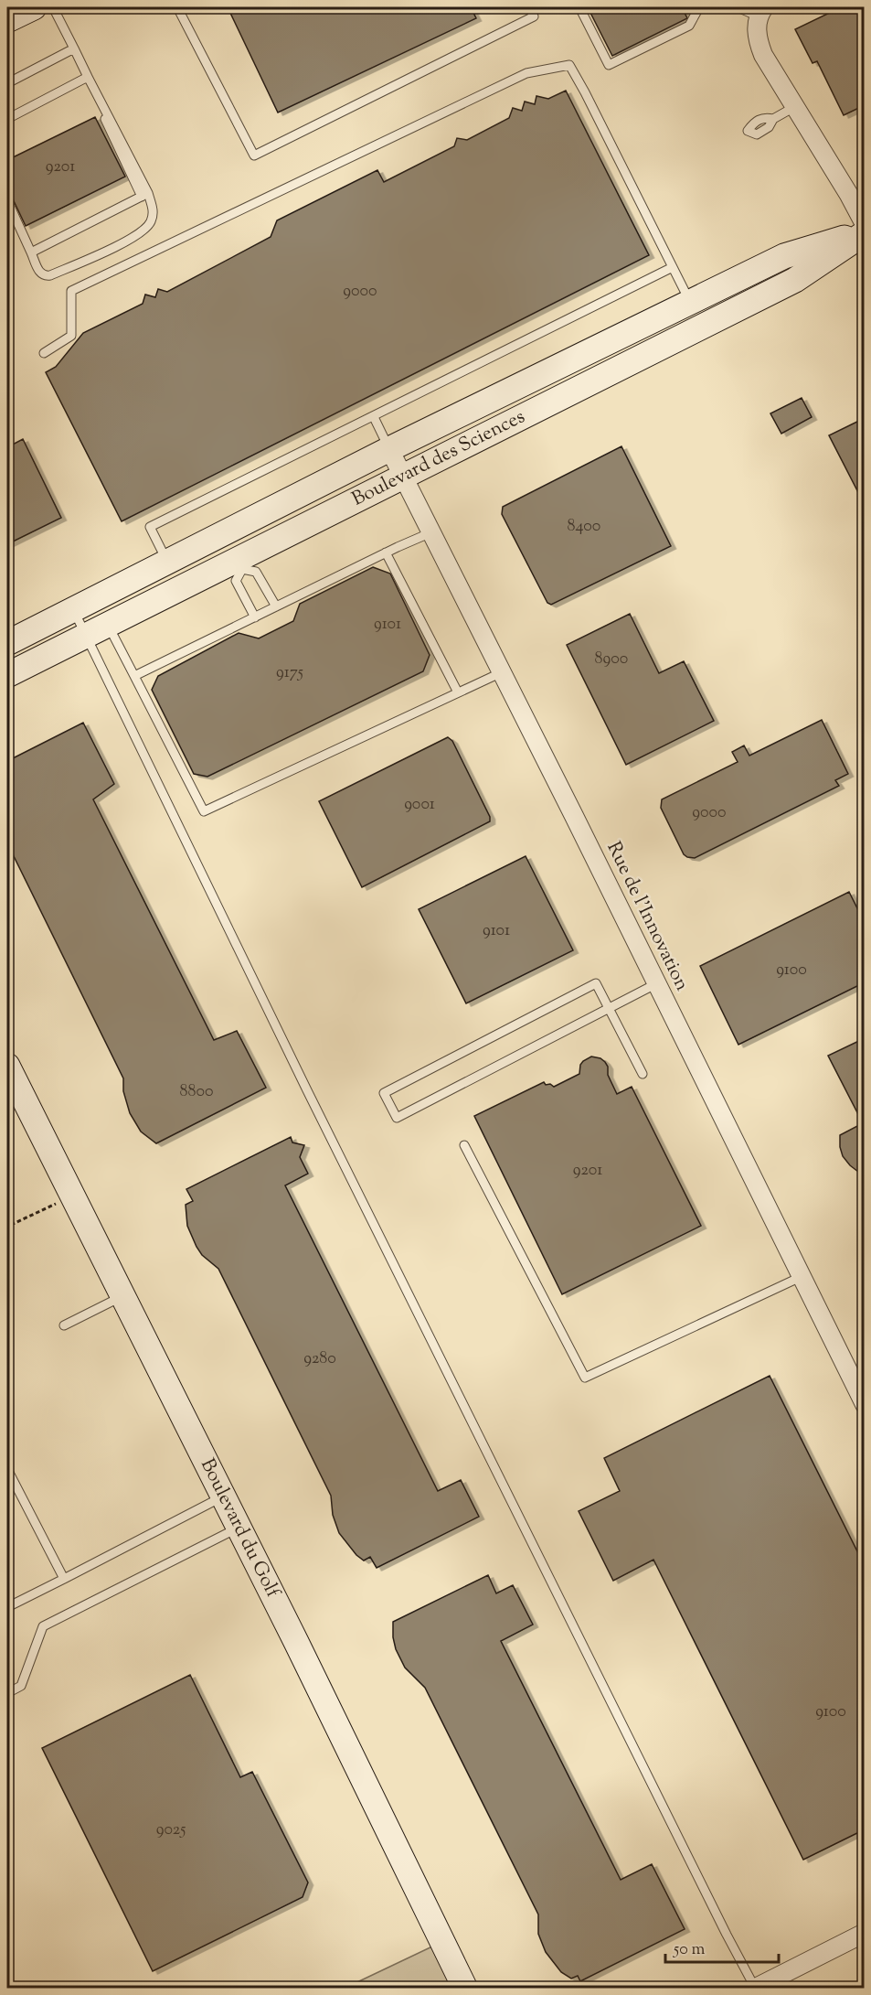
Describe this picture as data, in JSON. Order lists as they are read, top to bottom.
{
  "streets": {
    "street": ["Boulevard des Sciences", "Rue de l'Innovation", "Boulevard du Golf"]
  },
  "crossings": [
    ["Boulevard des Sciences", "Rue de l'Innovation"]
  ],
  "house_numbers": [
    "9201",
    "9000",
    "8400",
    "9101",
    "8900",
    "9175",
    "9001",
    "9000",
    "9101",
    "9100",
    "8800",
    "9201",
    "9280",
    "9100",
    "9025"
  ],
  "scale_bar": "50 m"
}
